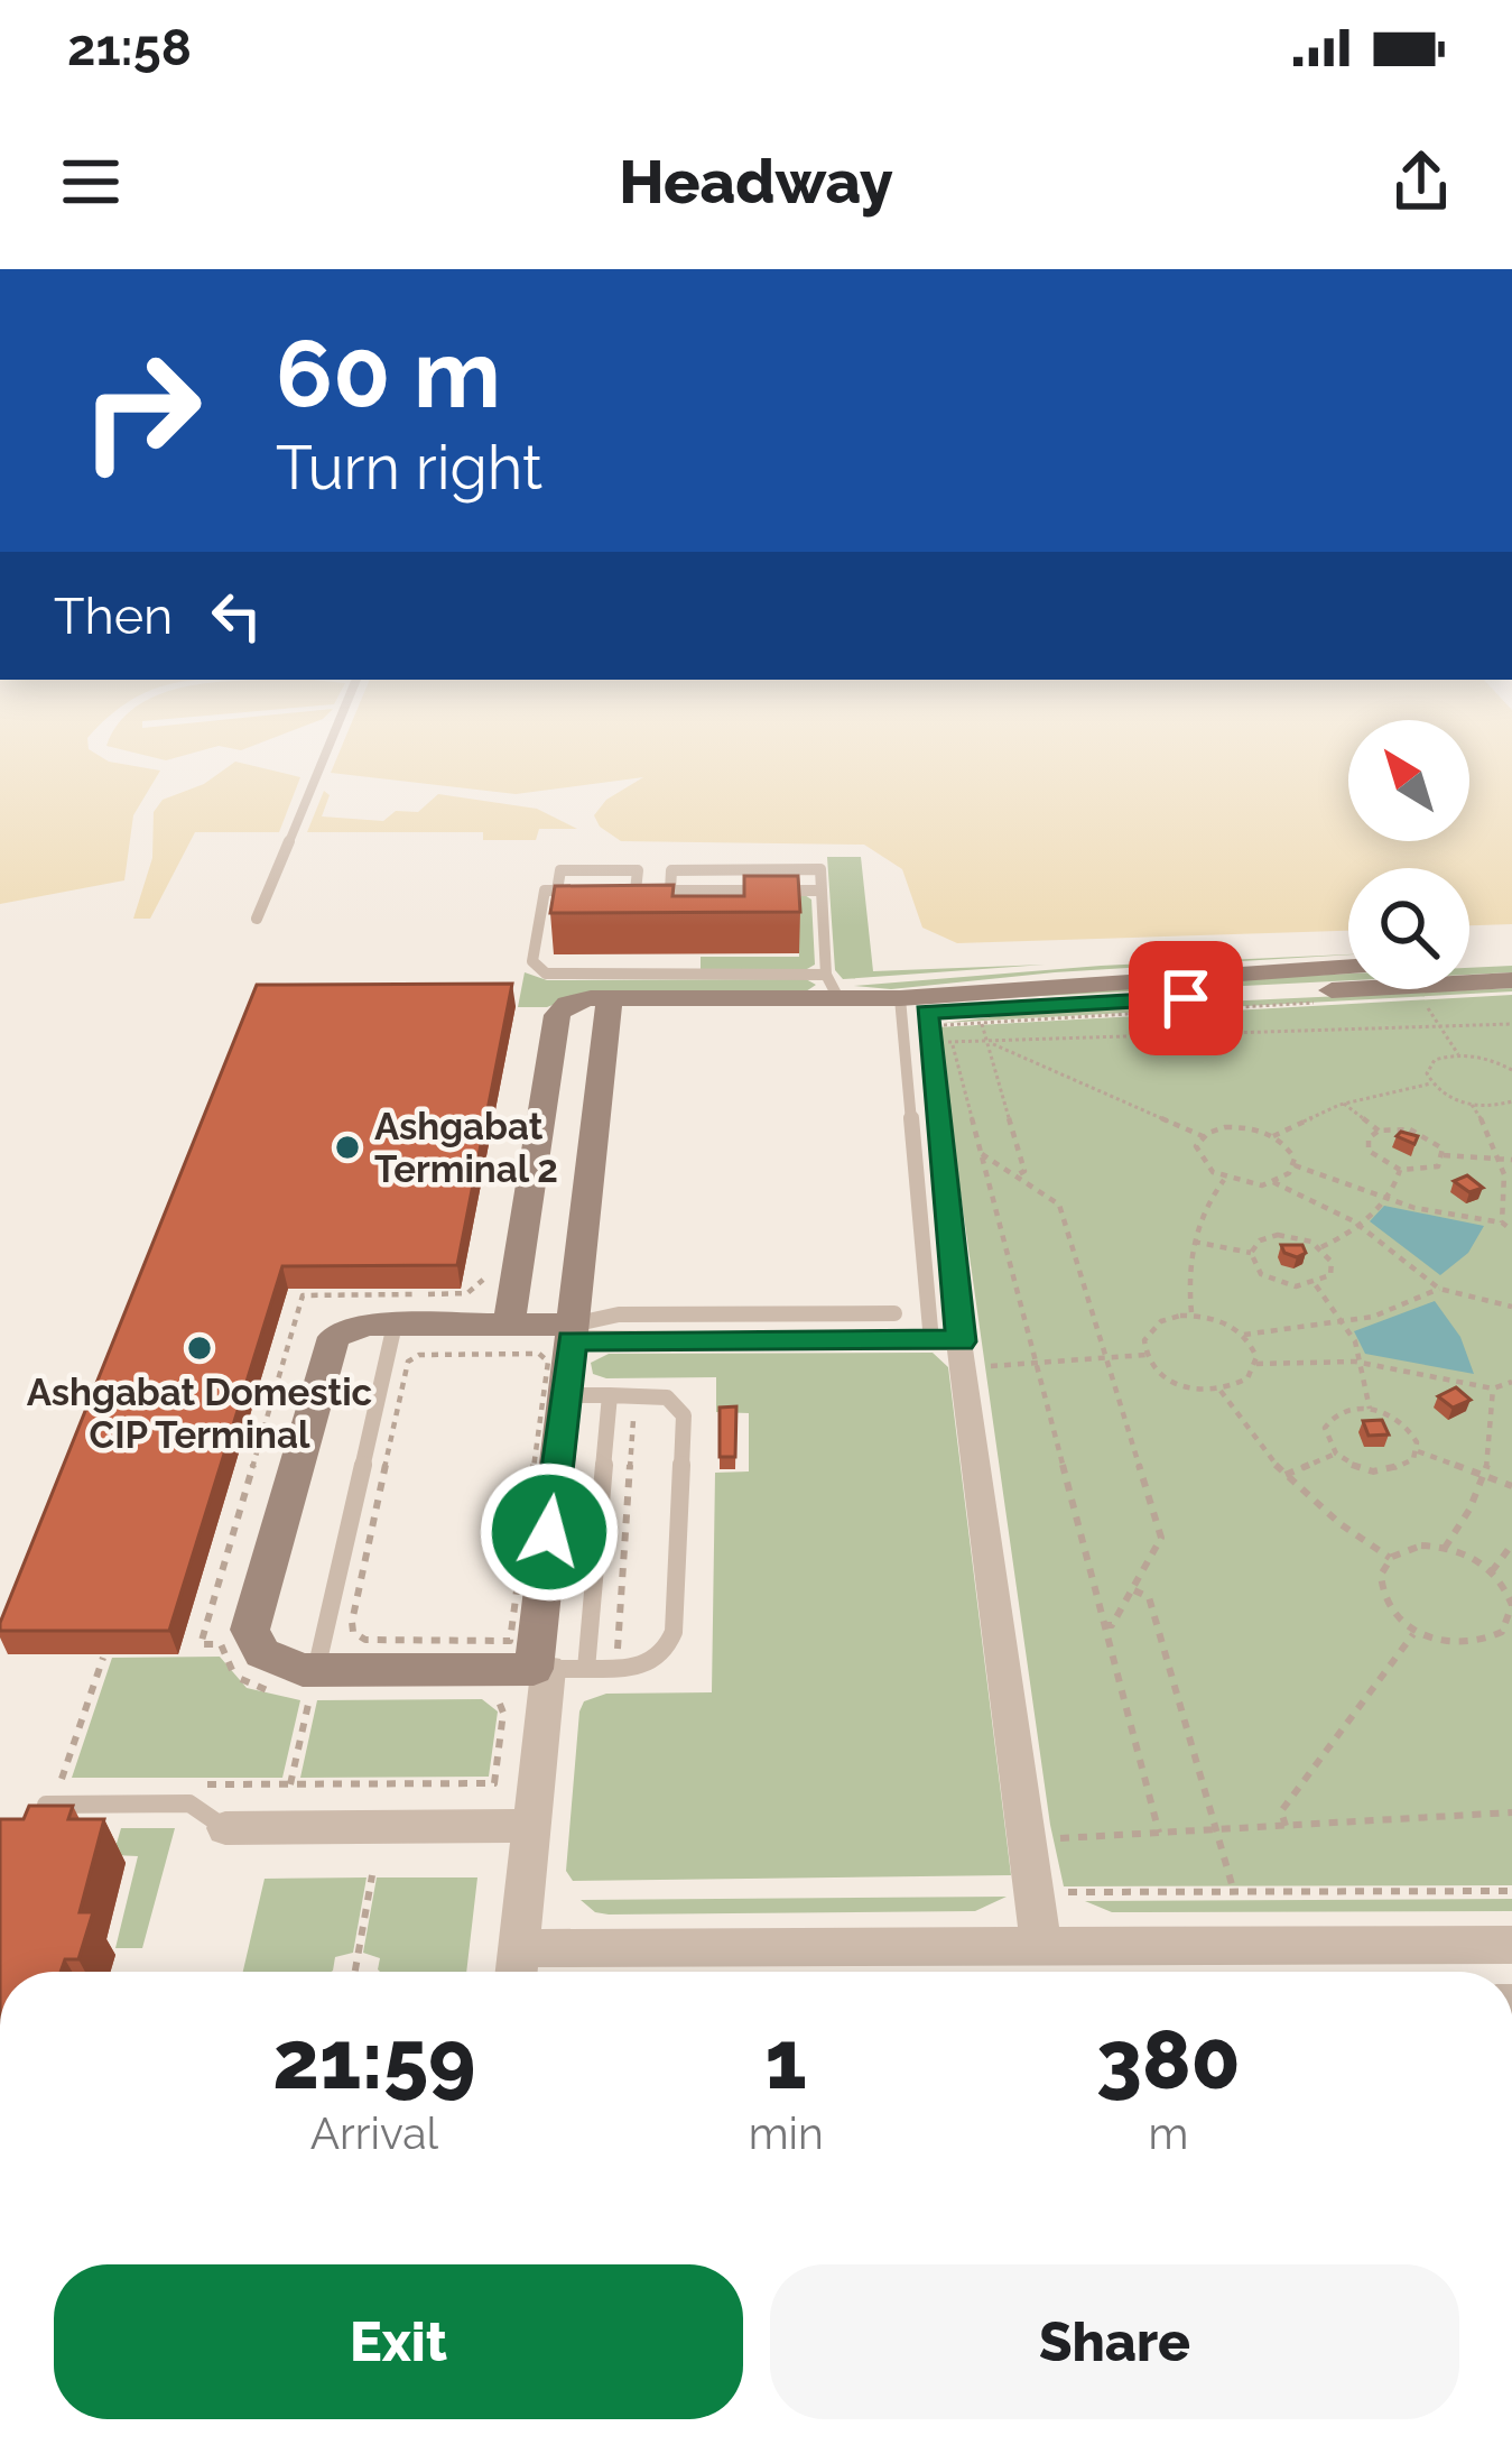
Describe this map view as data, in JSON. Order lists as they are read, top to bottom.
{
  "places": ["Ashgabat Terminal 2", "Ashgabat Domestic CIP Terminal"],
  "north": "top left",
  "page": {
    "status": "21:58",
    "header": "Headway",
    "turn": ["60 m", "Turn right"],
    "then": "Then",
    "eta": [
      "21:59",
      "Arrival",
      "1",
      "min",
      "380",
      "m"
    ],
    "buttons": ["Exit", "Share"]
  }
}
